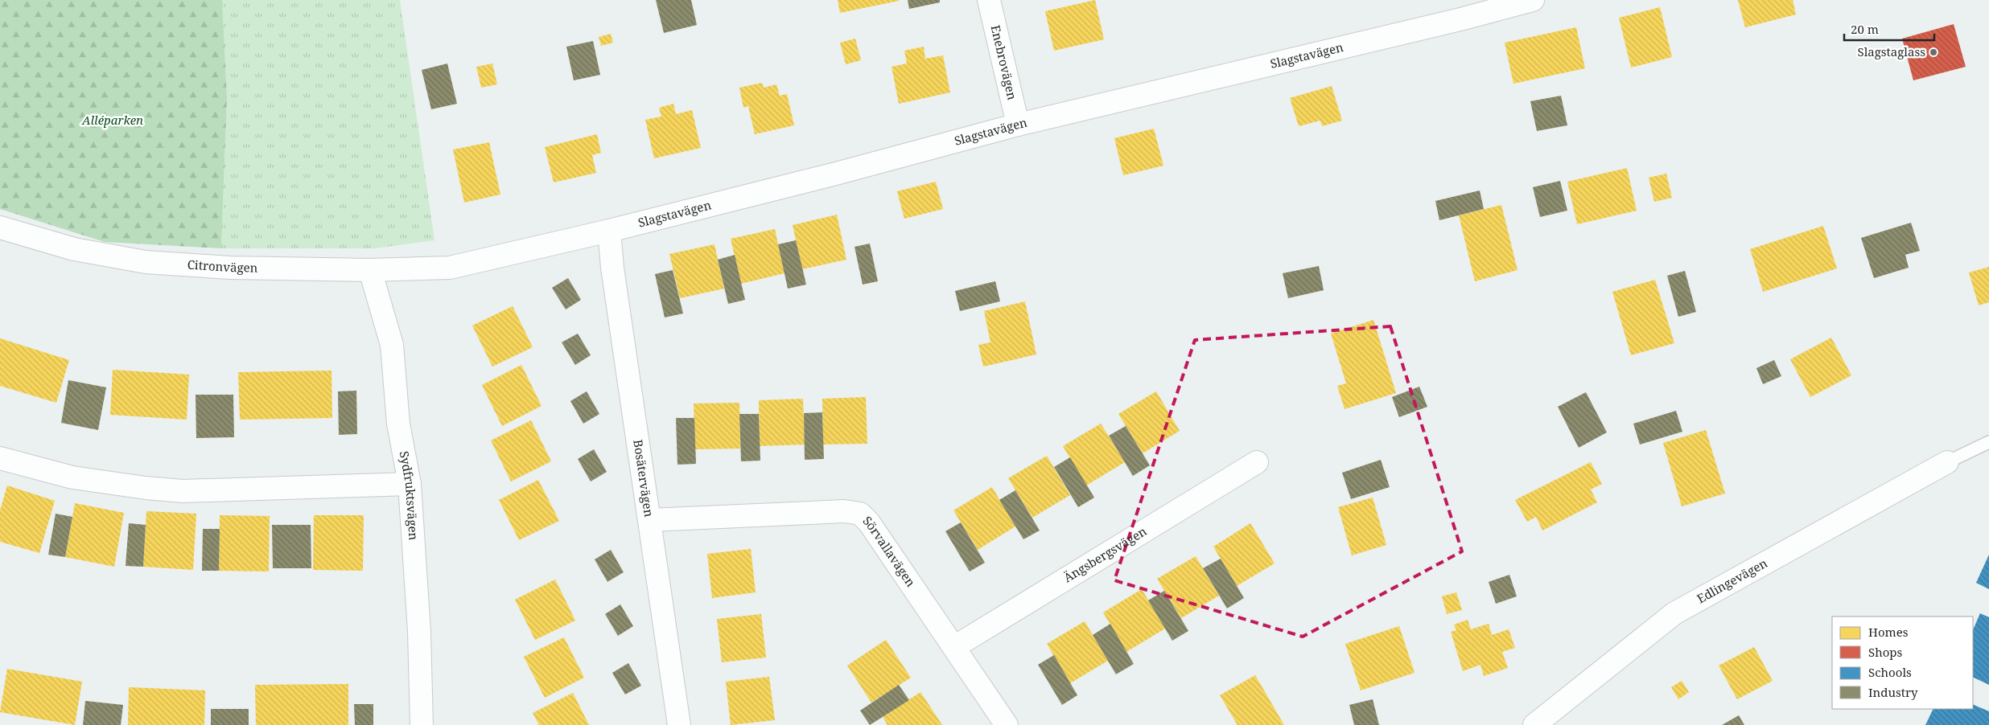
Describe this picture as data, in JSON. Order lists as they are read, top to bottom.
{
  "streets": {
    "street": [
      "Slagstavägen",
      "Enebrovägen",
      "Citronvägen",
      "Bosätervägen",
      "Sydfruktsvägen",
      "Sörvallavägen",
      "Ängsbergsvägen",
      "Edlingevägen"
    ]
  },
  "crossings": [
    ["Slagstavägen", "Enebrovägen"],
    ["Slagstavägen", "Citronvägen"],
    ["Slagstavägen", "Bosätervägen"],
    ["Citronvägen", "Sydfruktsvägen"],
    ["Bosätervägen", "Sörvallavägen"],
    ["Sörvallavägen", "Ängsbergsvägen"]
  ],
  "parks": ["Alléparken"],
  "places": ["Slagstaglass"],
  "legend": [
    "Homes",
    "Shops",
    "Schools",
    "Industry"
  ],
  "scale_bar": "20 m"
}
